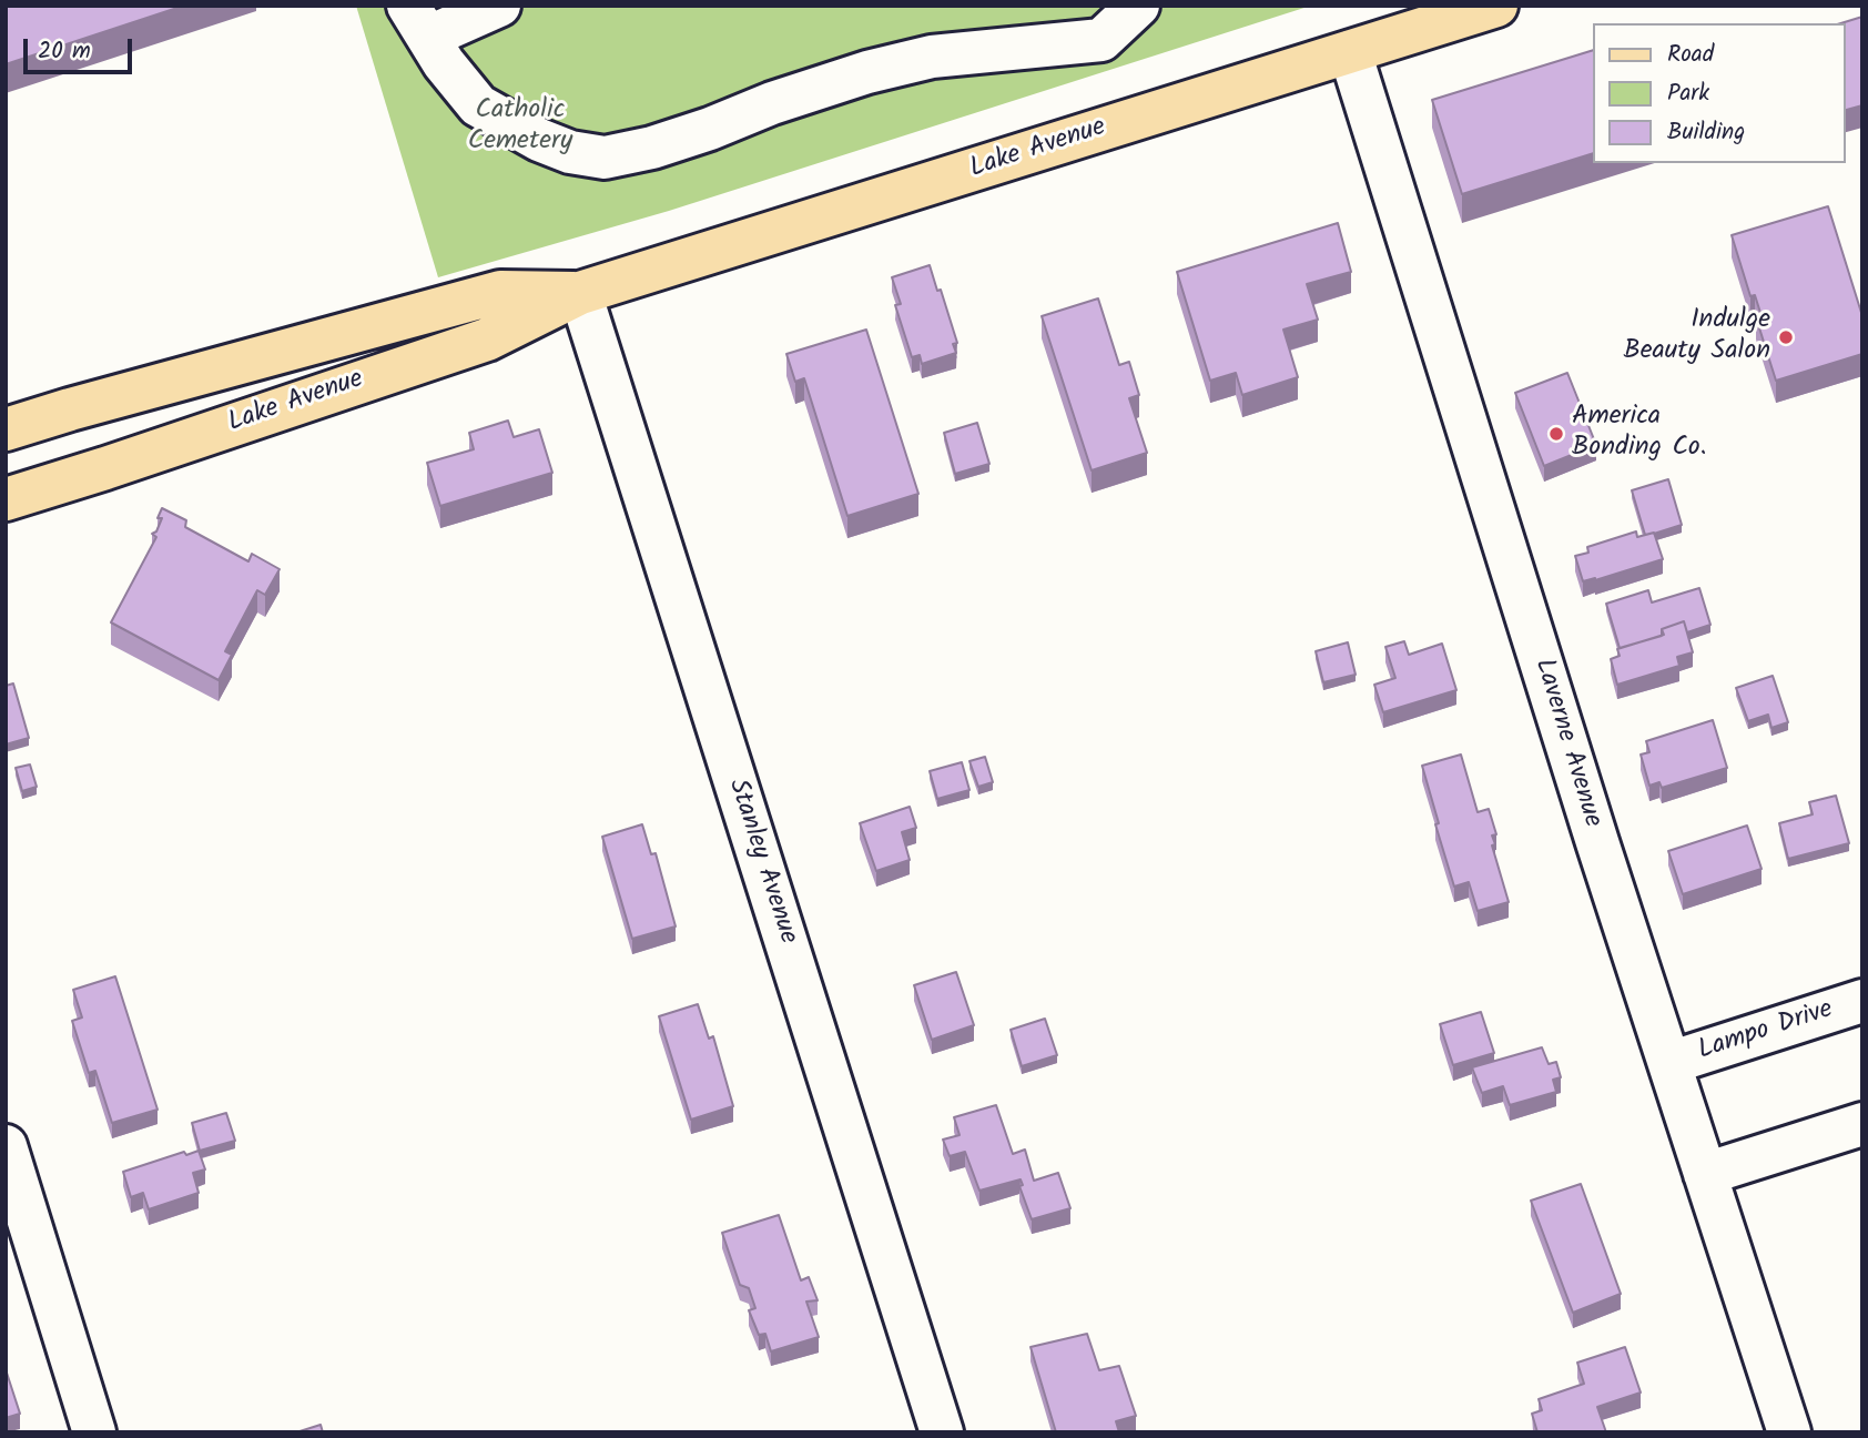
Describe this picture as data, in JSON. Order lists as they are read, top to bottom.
{
  "streets": {
    "main road": ["Lake Avenue"],
    "street": ["Laverne Avenue", "Stanley Avenue", "Lampo Drive"]
  },
  "crossings": [
    ["Lake Avenue", "Laverne Avenue"],
    ["Lake Avenue", "Stanley Avenue"],
    ["Laverne Avenue", "Lampo Drive"]
  ],
  "parks": ["Catholic Cemetery"],
  "places": ["Indulge Beauty Salon", "America Bonding Co."],
  "legend": ["Road", "Park", "Building"],
  "scale_bar": "20 m"
}
